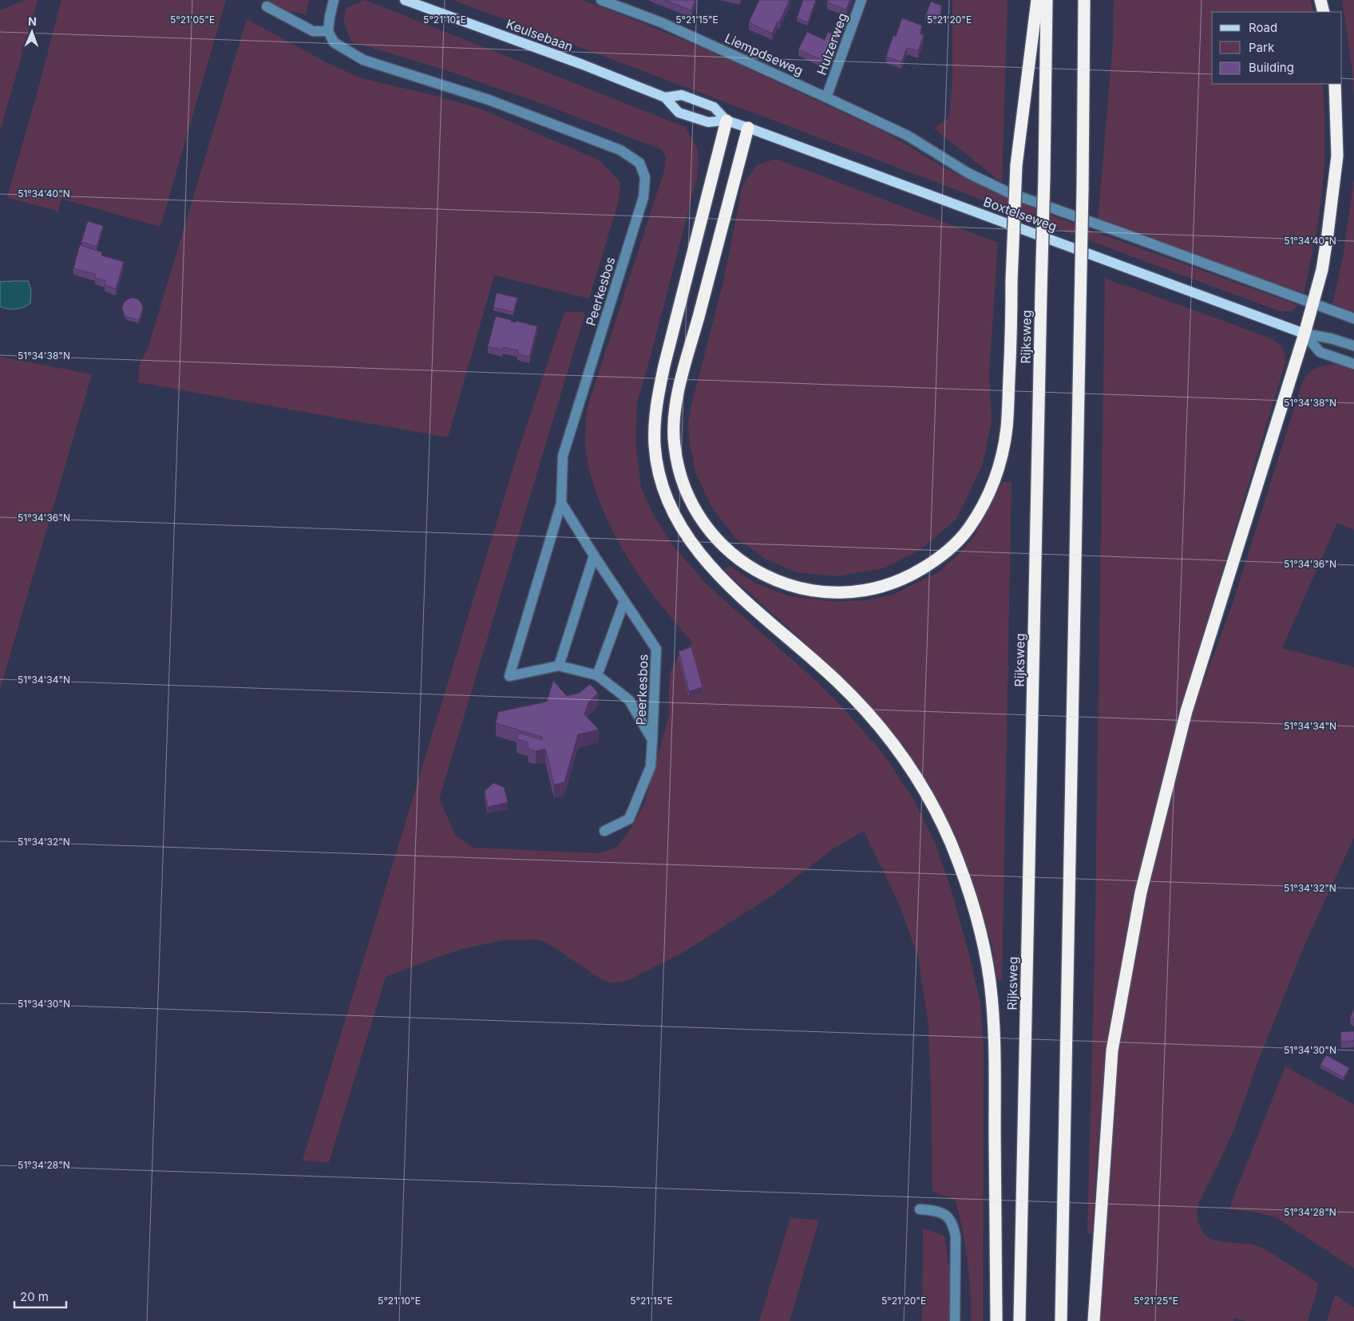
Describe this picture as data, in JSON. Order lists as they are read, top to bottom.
{
  "streets": {
    "highway": ["Rijksweg"],
    "main road": ["Keulsebaan", "Boxtelseweg"],
    "street": ["Hulzerweg", "Liempdseweg", "Peerkesbos"]
  },
  "crossings": [
    ["Keulsebaan", "Boxtelseweg"],
    ["Hulzerweg", "Liempdseweg"],
    ["Hulzerweg", "Boxtelseweg"],
    ["Liempdseweg", "Boxtelseweg"]
  ],
  "legend": ["Road", "Park", "Building"],
  "scale_bar": "20 m",
  "north": "top",
  "coordinates": [
    "5°21'05\"E",
    "5°21'10\"E",
    "5°21'15\"E",
    "5°21'20\"E",
    "51°34'40\"N",
    "51°34'38\"N",
    "51°34'36\"N",
    "51°34'34\"N",
    "51°34'32\"N",
    "51°34'30\"N",
    "51°34'28\"N",
    "5°21'25\"E"
  ]
}
